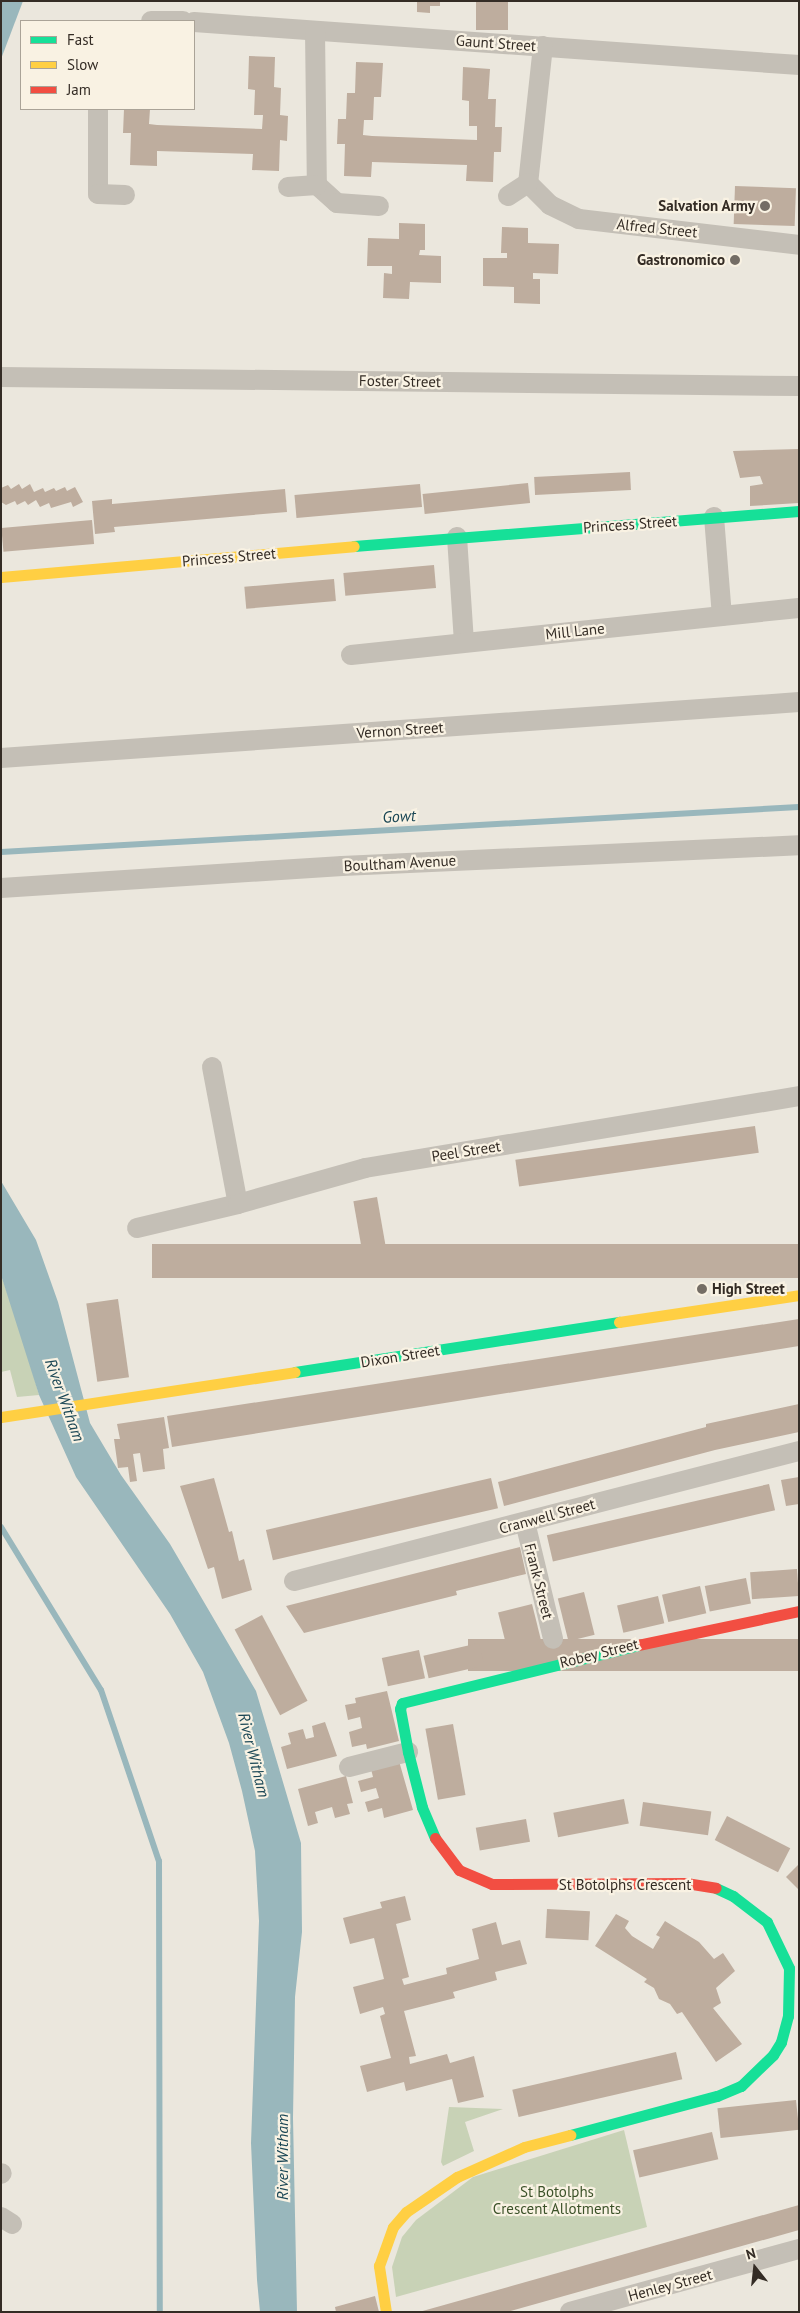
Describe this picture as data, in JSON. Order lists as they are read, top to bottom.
{
  "streets": {
    "street": [
      "Gaunt Street",
      "Alfred Street",
      "Foster Street",
      "Princess Street",
      "Mill Lane",
      "Vernon Street",
      "Boultham Avenue",
      "Peel Street",
      "Dixon Street",
      "Cranwell Street",
      "Frank Street",
      "Robey Street",
      "St Botolphs Crescent",
      "Henley Street"
    ]
  },
  "crossings": [
    ["Cranwell Street", "Frank Street"],
    ["Robey Street", "St Botolphs Crescent"]
  ],
  "water": ["Gowt", "River Witham"],
  "parks": ["St Botolphs Crescent Allotments"],
  "places": ["Salvation Army", "Gastronomico", "High Street"],
  "legend": ["Fast", "Slow", "Jam"],
  "north": "top"
}
